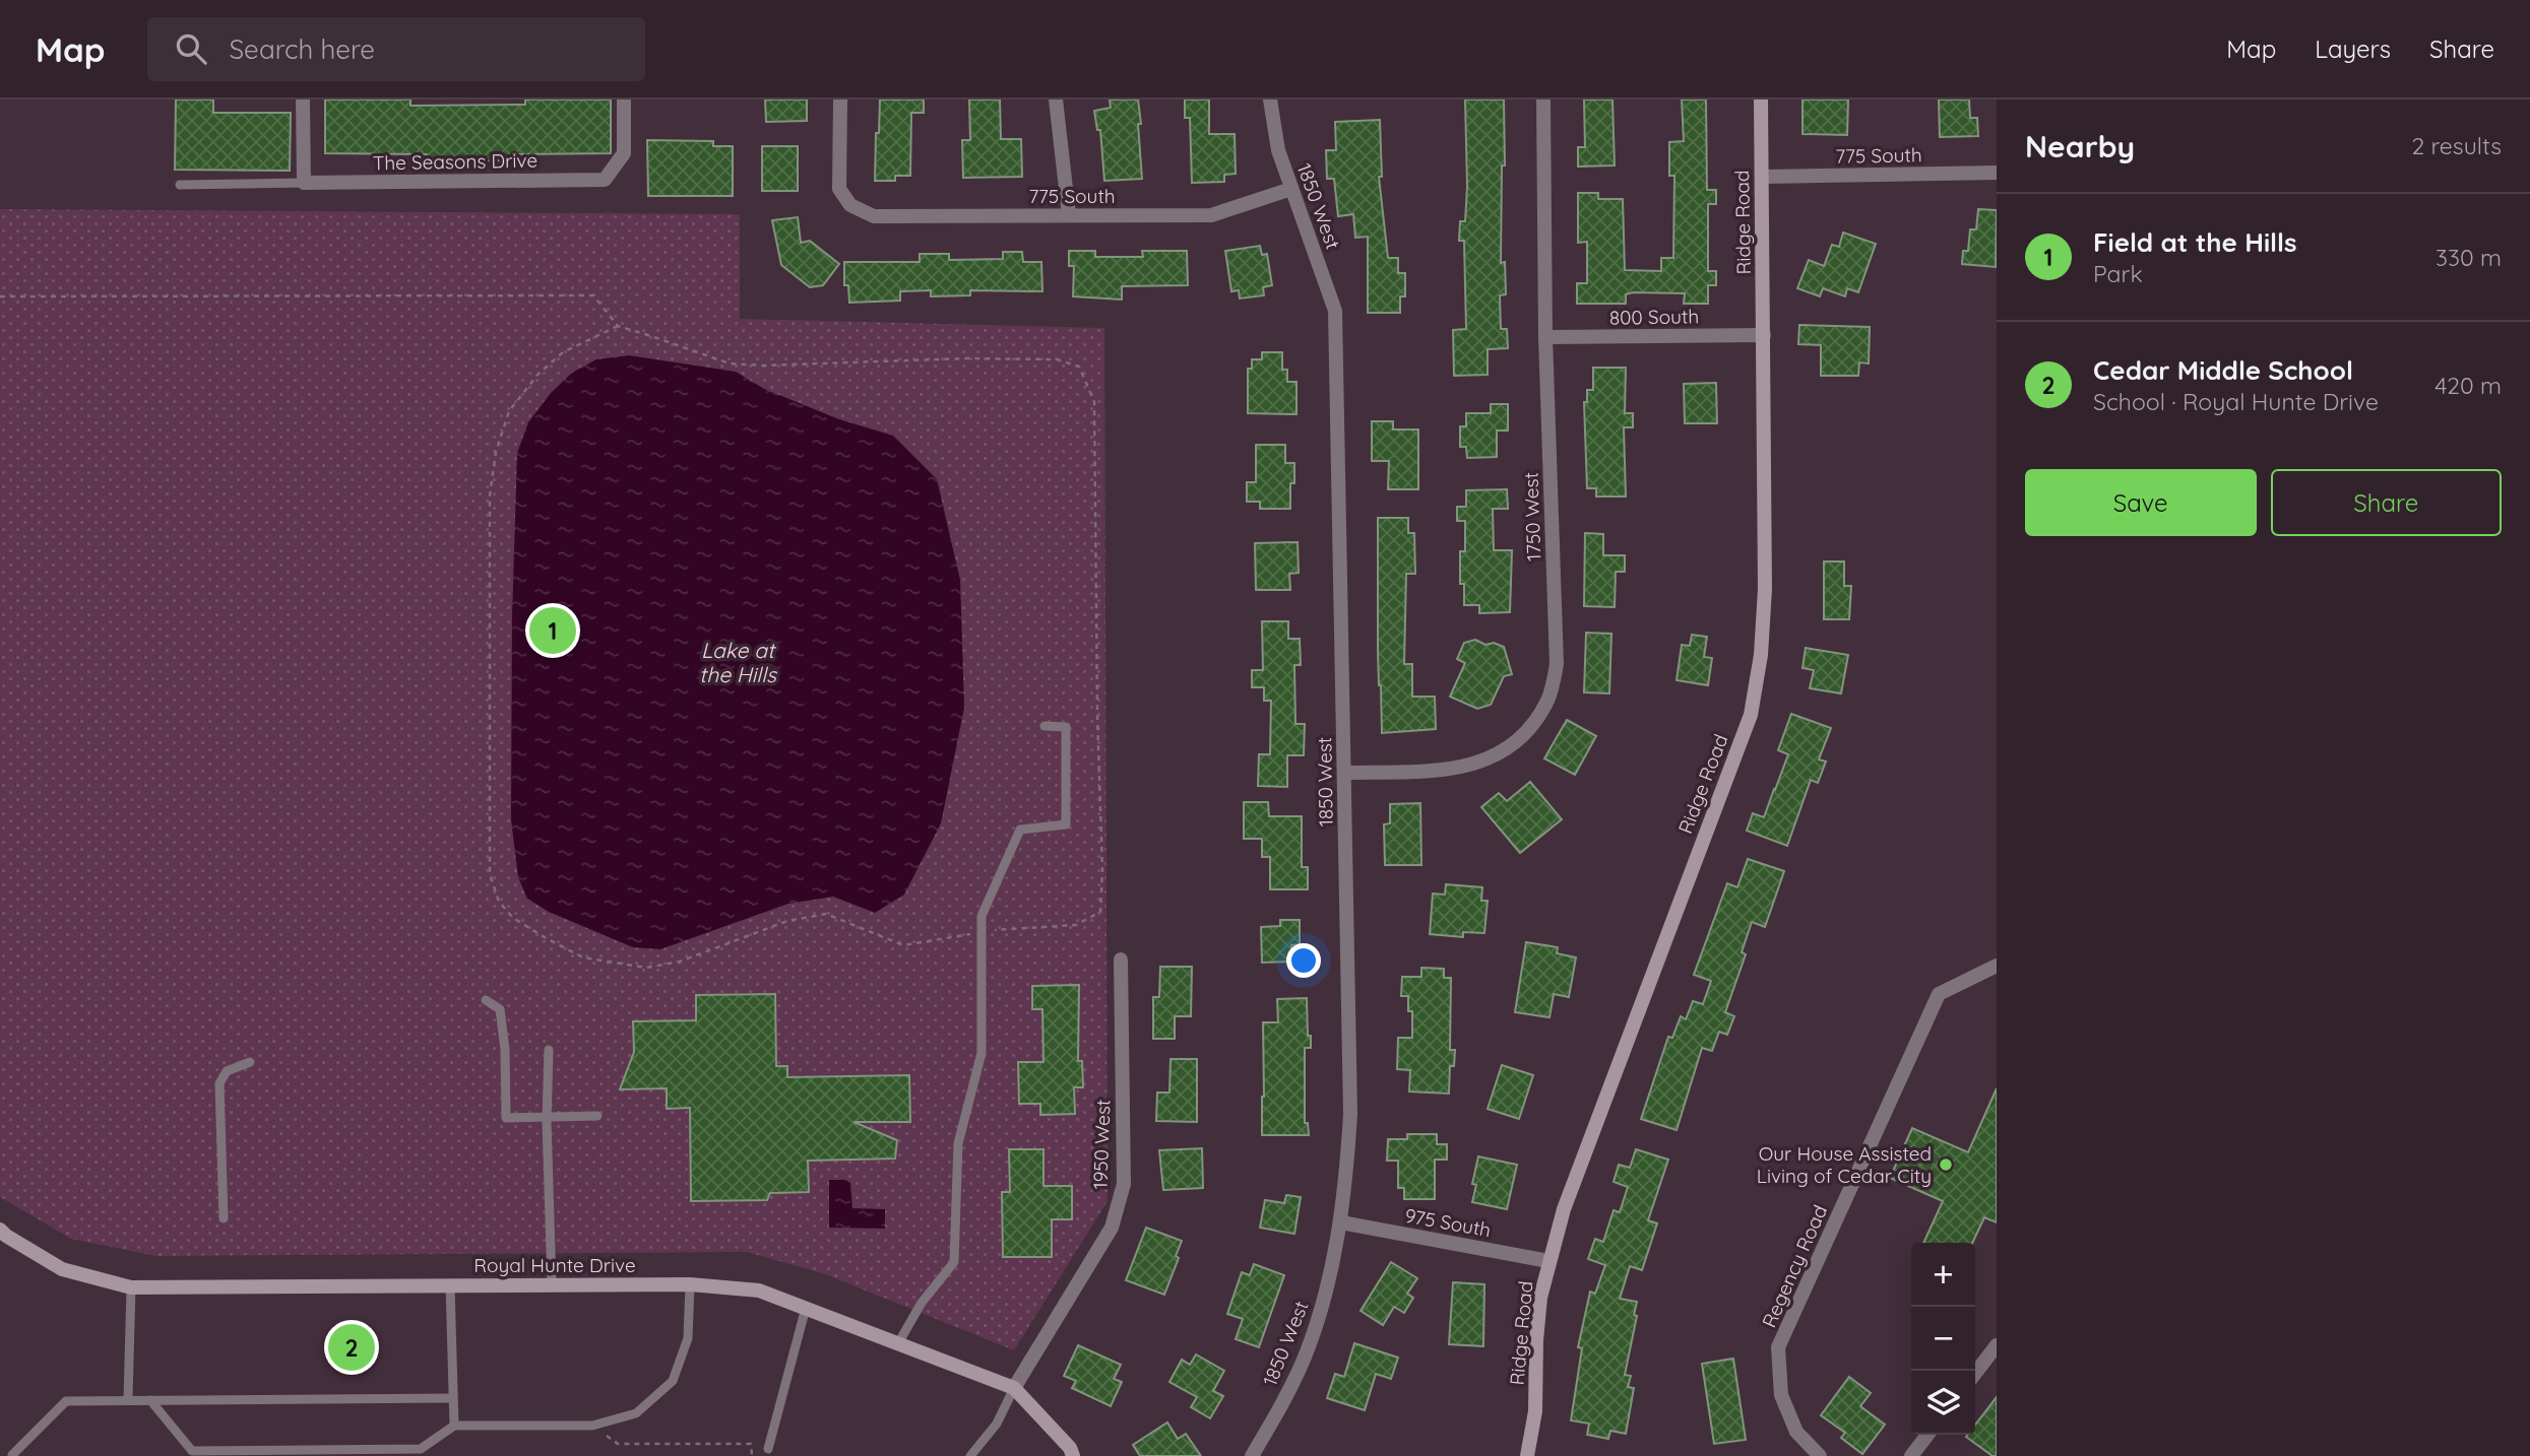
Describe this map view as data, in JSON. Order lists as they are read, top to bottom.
{
  "streets": {
    "street": [
      "775 South",
      "The Seasons Drive",
      "1850 West",
      "Ridge Road",
      "800 South",
      "1750 West",
      "1950 West",
      "975 South",
      "Royal Hunte Drive",
      "Regency Road"
    ]
  },
  "crossings": [
    ["775 South", "1850 West"],
    ["775 South", "Ridge Road"],
    ["1850 West", "1750 West"],
    ["1850 West", "975 South"],
    ["Ridge Road", "800 South"],
    ["Ridge Road", "975 South"],
    ["800 South", "1750 West"],
    ["1950 West", "Royal Hunte Drive"]
  ],
  "water": ["Lake at the Hills"],
  "places": ["Our House Assisted Living of Cedar City"],
  "page": {
    "header": "Map",
    "search": "Search here",
    "nav": ["Map", "Layers", "Share"],
    "heading": ["Nearby", "2 results"],
    "list": [
      {
        "mark": "1",
        "name": "Field at the Hills",
        "note": "Park",
        "value": "330 m"
      },
      {
        "mark": "2",
        "name": "Cedar Middle School",
        "note": "School · Royal Hunte Drive",
        "value": "420 m"
      }
    ],
    "buttons": ["Save", "Share"],
    "pins": ["1", "2"],
    "map_buttons": ["+", "−"]
  }
}
